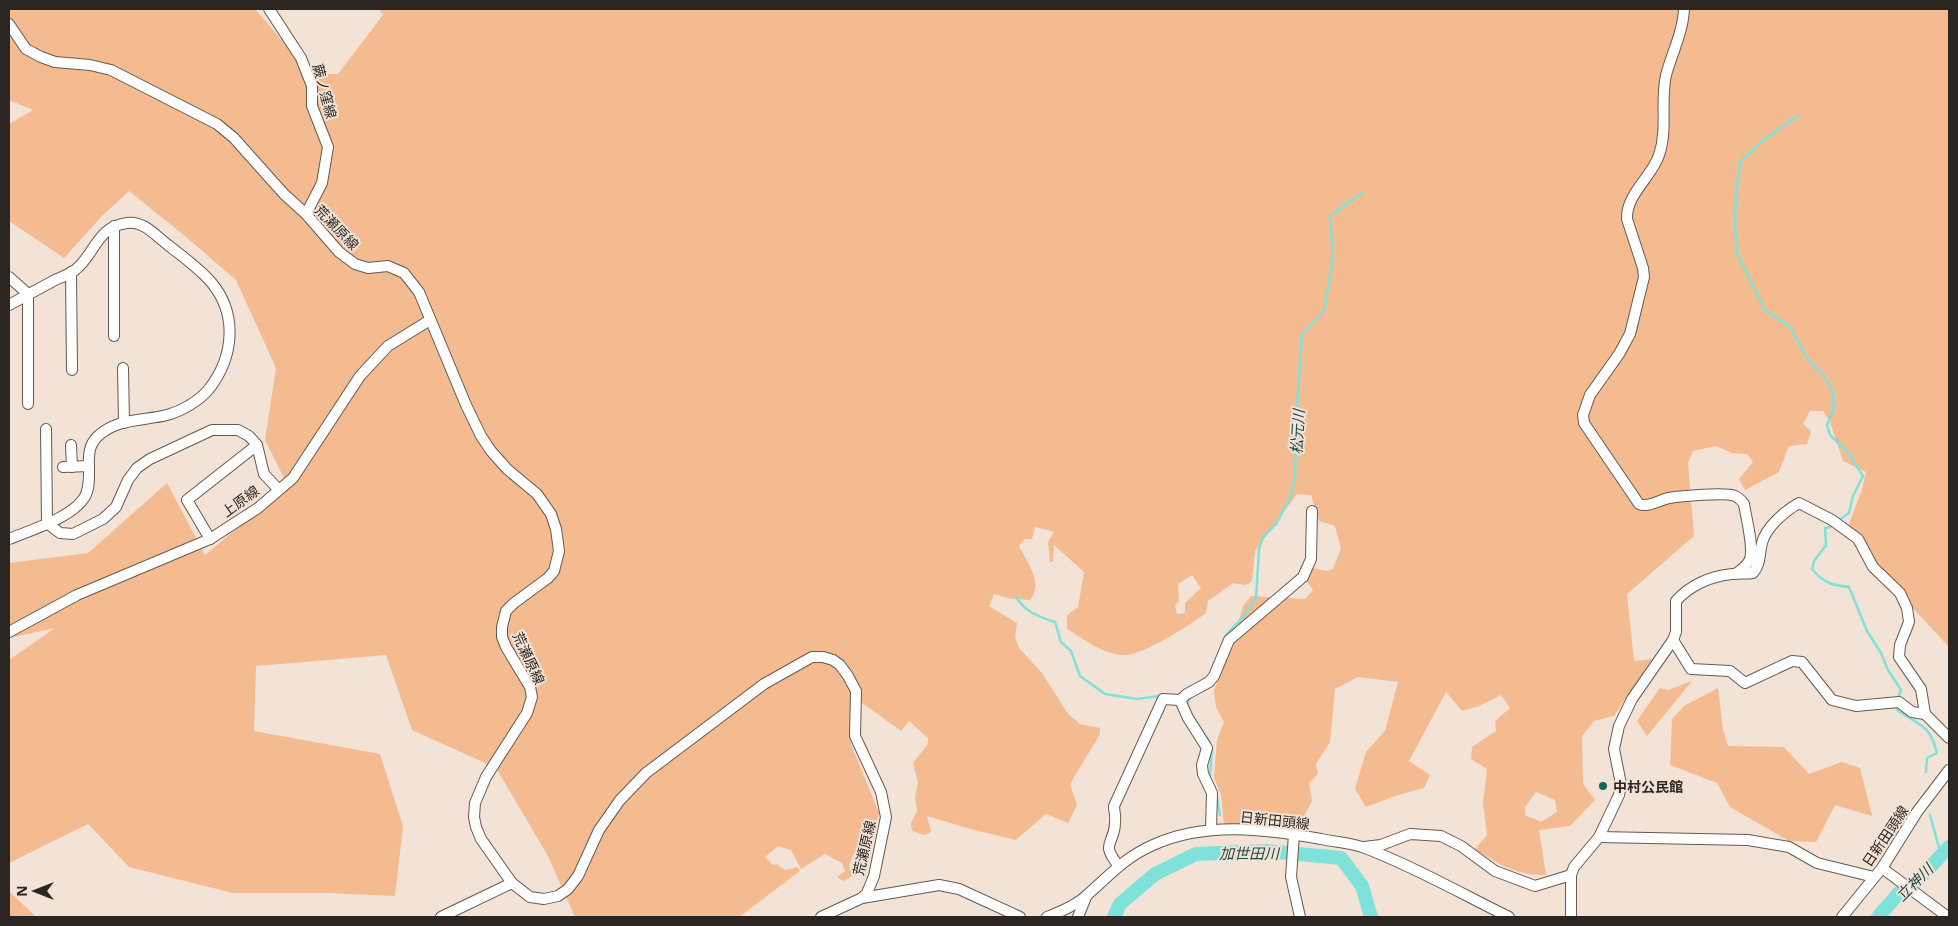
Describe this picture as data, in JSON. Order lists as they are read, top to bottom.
{
  "streets": {
    "street": [
      "蕨ノ窪線",
      "荒瀬原線",
      "上原線",
      "日新田頭線"
    ]
  },
  "crossings": [
    ["蕨ノ窪線", "荒瀬原線"],
    ["荒瀬原線", "上原線"]
  ],
  "water": ["松元川", "加世田川", "立神川"],
  "places": ["中村公民館"],
  "north": "left"
}
